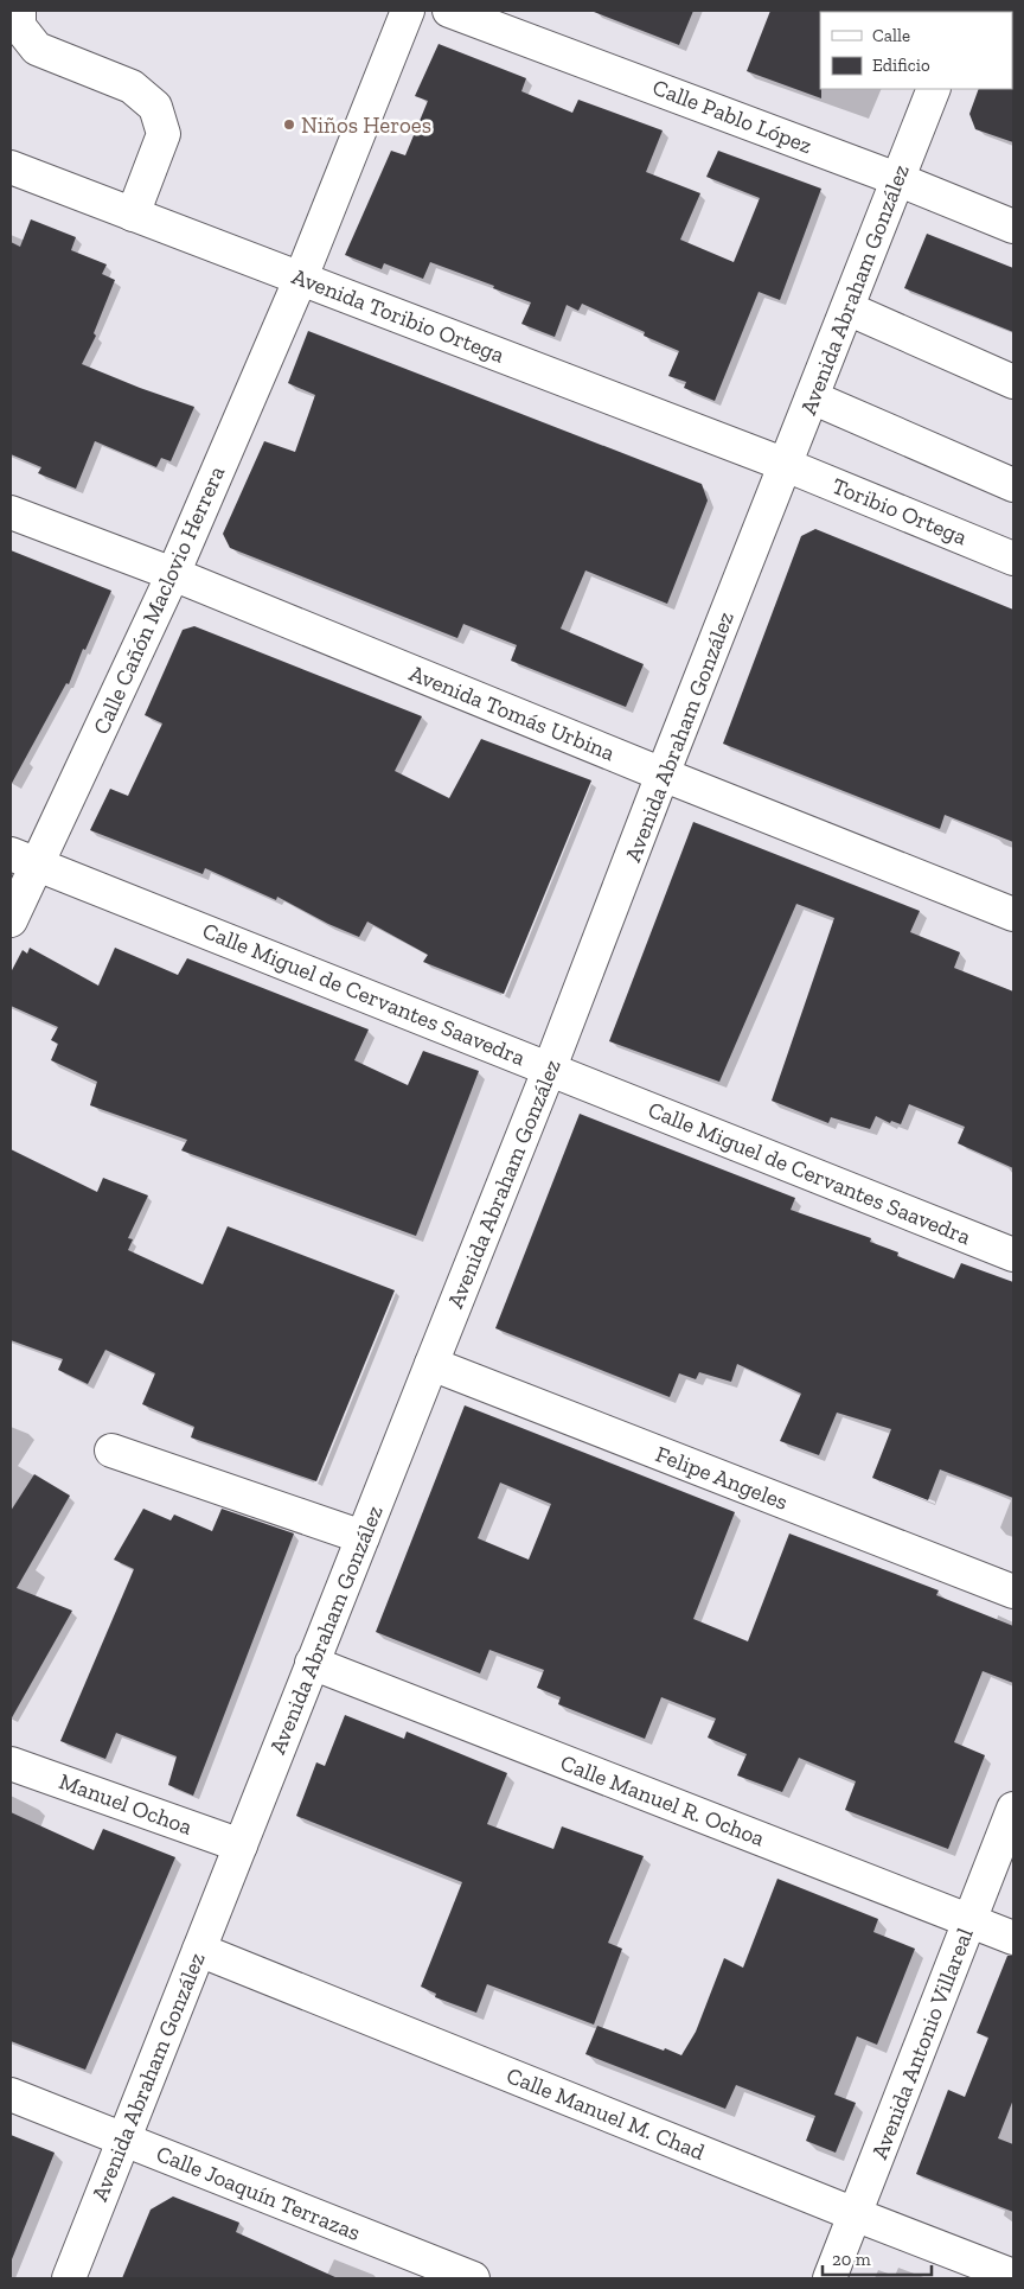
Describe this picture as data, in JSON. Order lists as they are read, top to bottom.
{
  "streets": {
    "street": [
      "Calle Pablo López",
      "Avenida Abraham González",
      "Avenida Toribio Ortega",
      "Toribio Ortega",
      "Calle Cañón Maclovio Herrera",
      "Avenida Tomás Urbina",
      "Calle Miguel de Cervantes Saavedra",
      "Felipe Angeles",
      "Calle Manuel R. Ochoa",
      "Manuel Ochoa",
      "Avenida Antonio Villareal",
      "Calle Manuel M. Chad",
      "Calle Joaquín Terrazas"
    ]
  },
  "crossings": [
    ["Calle Pablo López", "Avenida Abraham González"],
    ["Avenida Abraham González", "Avenida Toribio Ortega"],
    ["Avenida Abraham González", "Toribio Ortega"],
    ["Avenida Abraham González", "Avenida Tomás Urbina"],
    ["Avenida Abraham González", "Calle Miguel de Cervantes Saavedra"],
    ["Avenida Abraham González", "Felipe Angeles"],
    ["Avenida Abraham González", "Calle Manuel R. Ochoa"],
    ["Avenida Abraham González", "Manuel Ochoa"],
    ["Avenida Abraham González", "Calle Manuel M. Chad"],
    ["Avenida Abraham González", "Calle Joaquín Terrazas"],
    ["Avenida Toribio Ortega", "Toribio Ortega"],
    ["Avenida Toribio Ortega", "Calle Cañón Maclovio Herrera"],
    ["Calle Cañón Maclovio Herrera", "Avenida Tomás Urbina"],
    ["Calle Cañón Maclovio Herrera", "Calle Miguel de Cervantes Saavedra"],
    ["Calle Manuel R. Ochoa", "Avenida Antonio Villareal"],
    ["Avenida Antonio Villareal", "Calle Manuel M. Chad"]
  ],
  "places": ["Niños Heroes"],
  "legend": ["Calle", "Edificio"],
  "scale_bar": "20 m"
}
